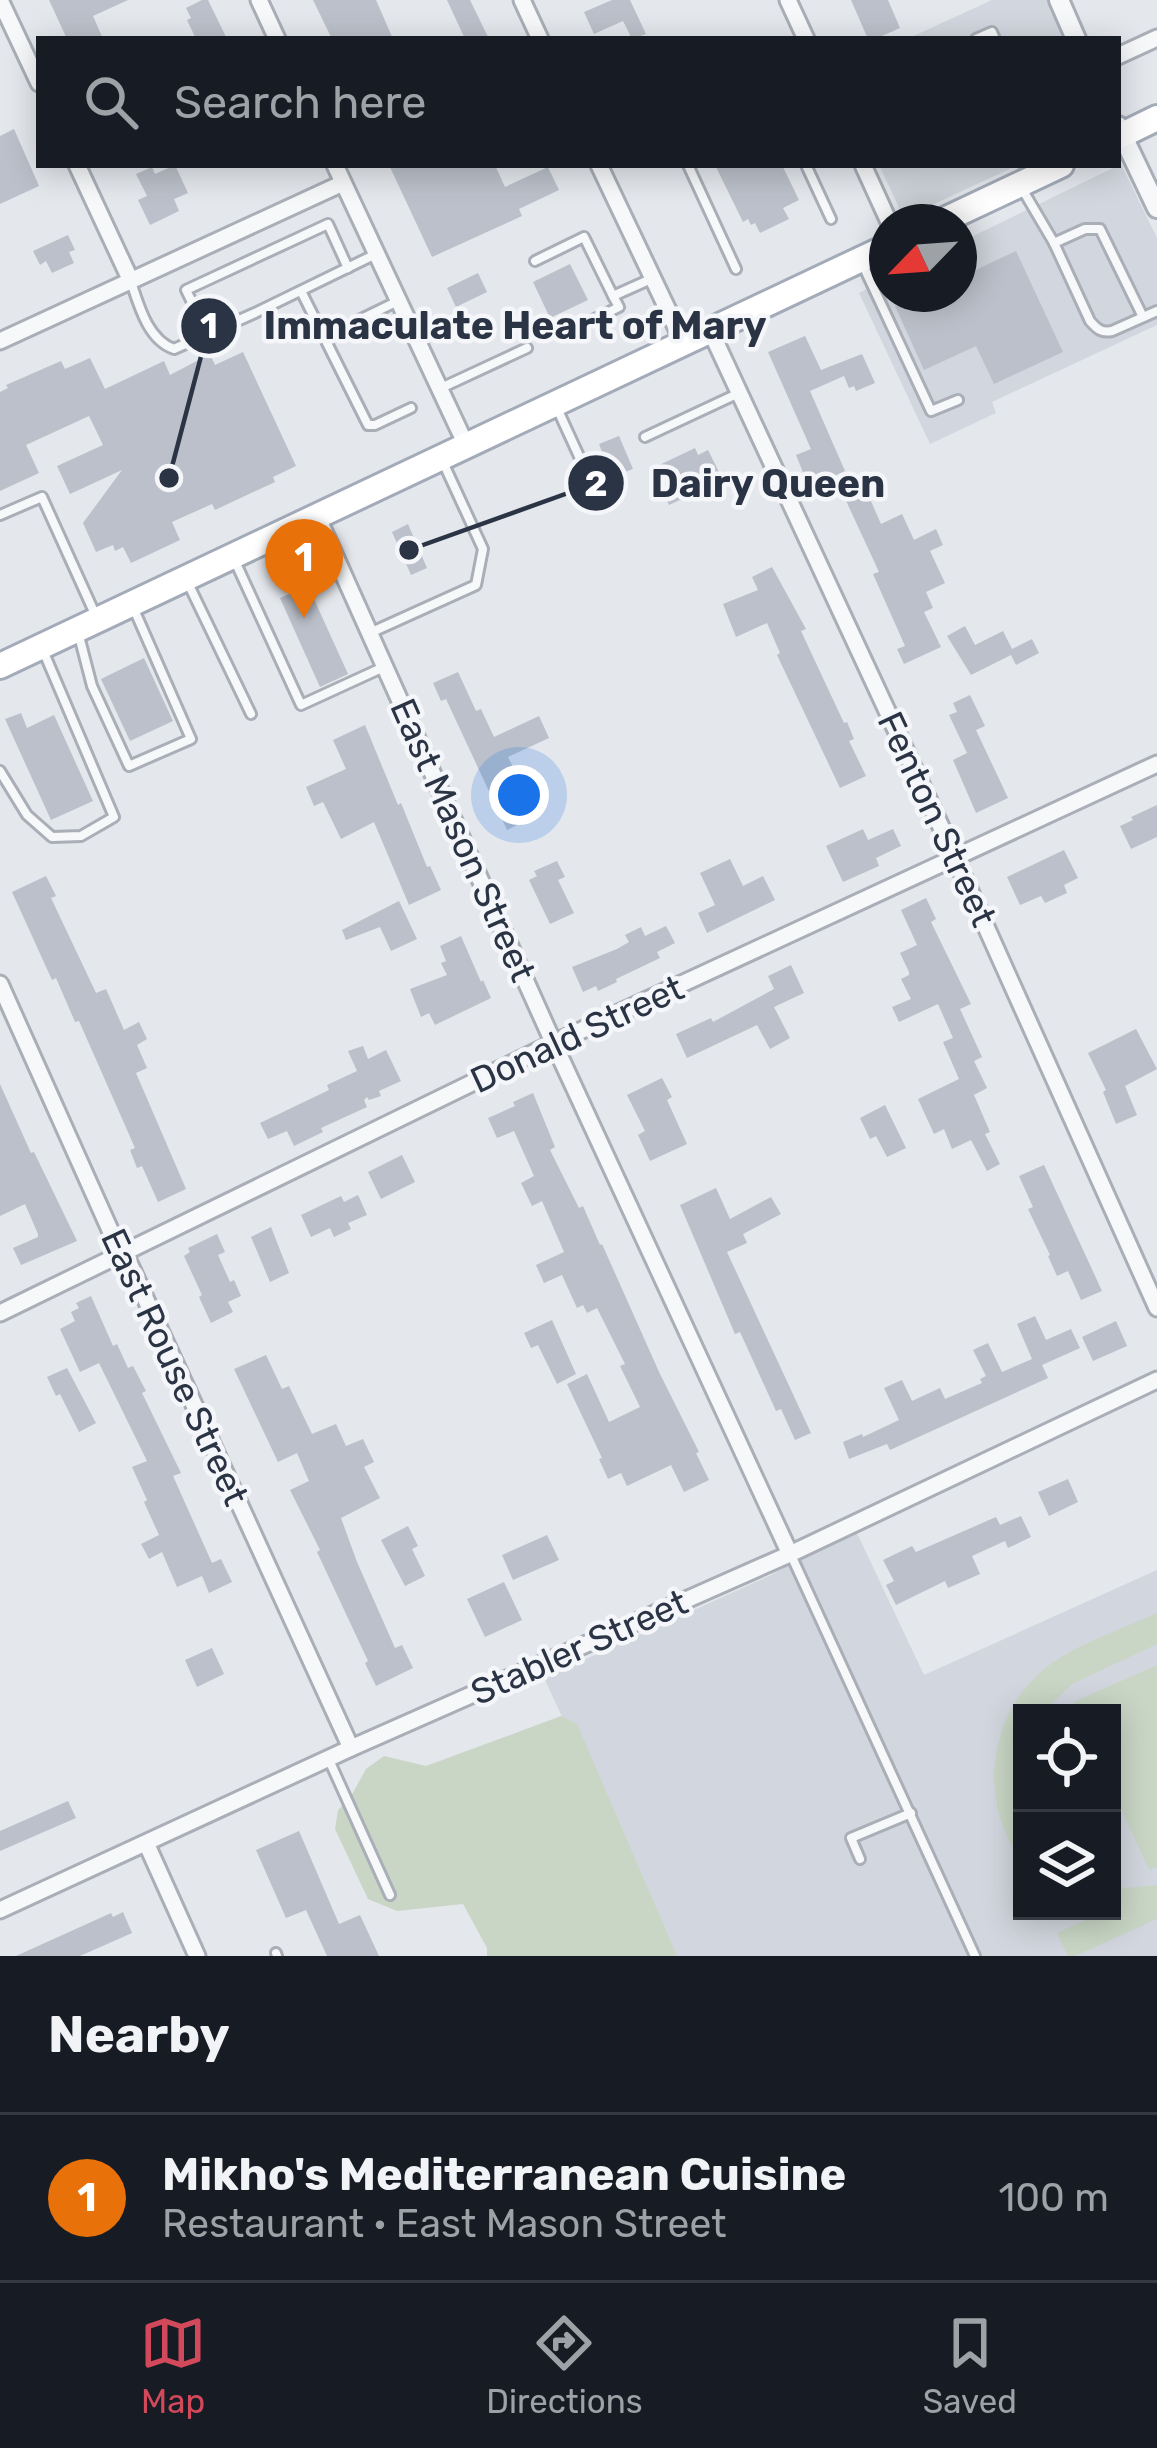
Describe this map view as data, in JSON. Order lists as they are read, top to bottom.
{
  "streets": {
    "street": [
      "Fenton Street",
      "East Mason Street",
      "Donald Street",
      "East Rouse Street",
      "Stabler Street"
    ]
  },
  "crossings": [
    ["Fenton Street", "Donald Street"],
    ["East Mason Street", "Donald Street"],
    ["East Mason Street", "Stabler Street"],
    ["Donald Street", "East Rouse Street"],
    ["East Rouse Street", "Stabler Street"]
  ],
  "places": ["Immaculate Heart of Mary", "Dairy Queen"],
  "north": "bottom left",
  "page": {
    "search": "Search here",
    "pins": "1",
    "heading": "Nearby",
    "list": [
      {
        "mark": "1",
        "name": "Mikho's Mediterranean Cuisine",
        "note": "Restaurant · East Mason Street",
        "value": "100 m"
      }
    ],
    "nav": ["Map", "Directions", "Saved"]
  }
}
